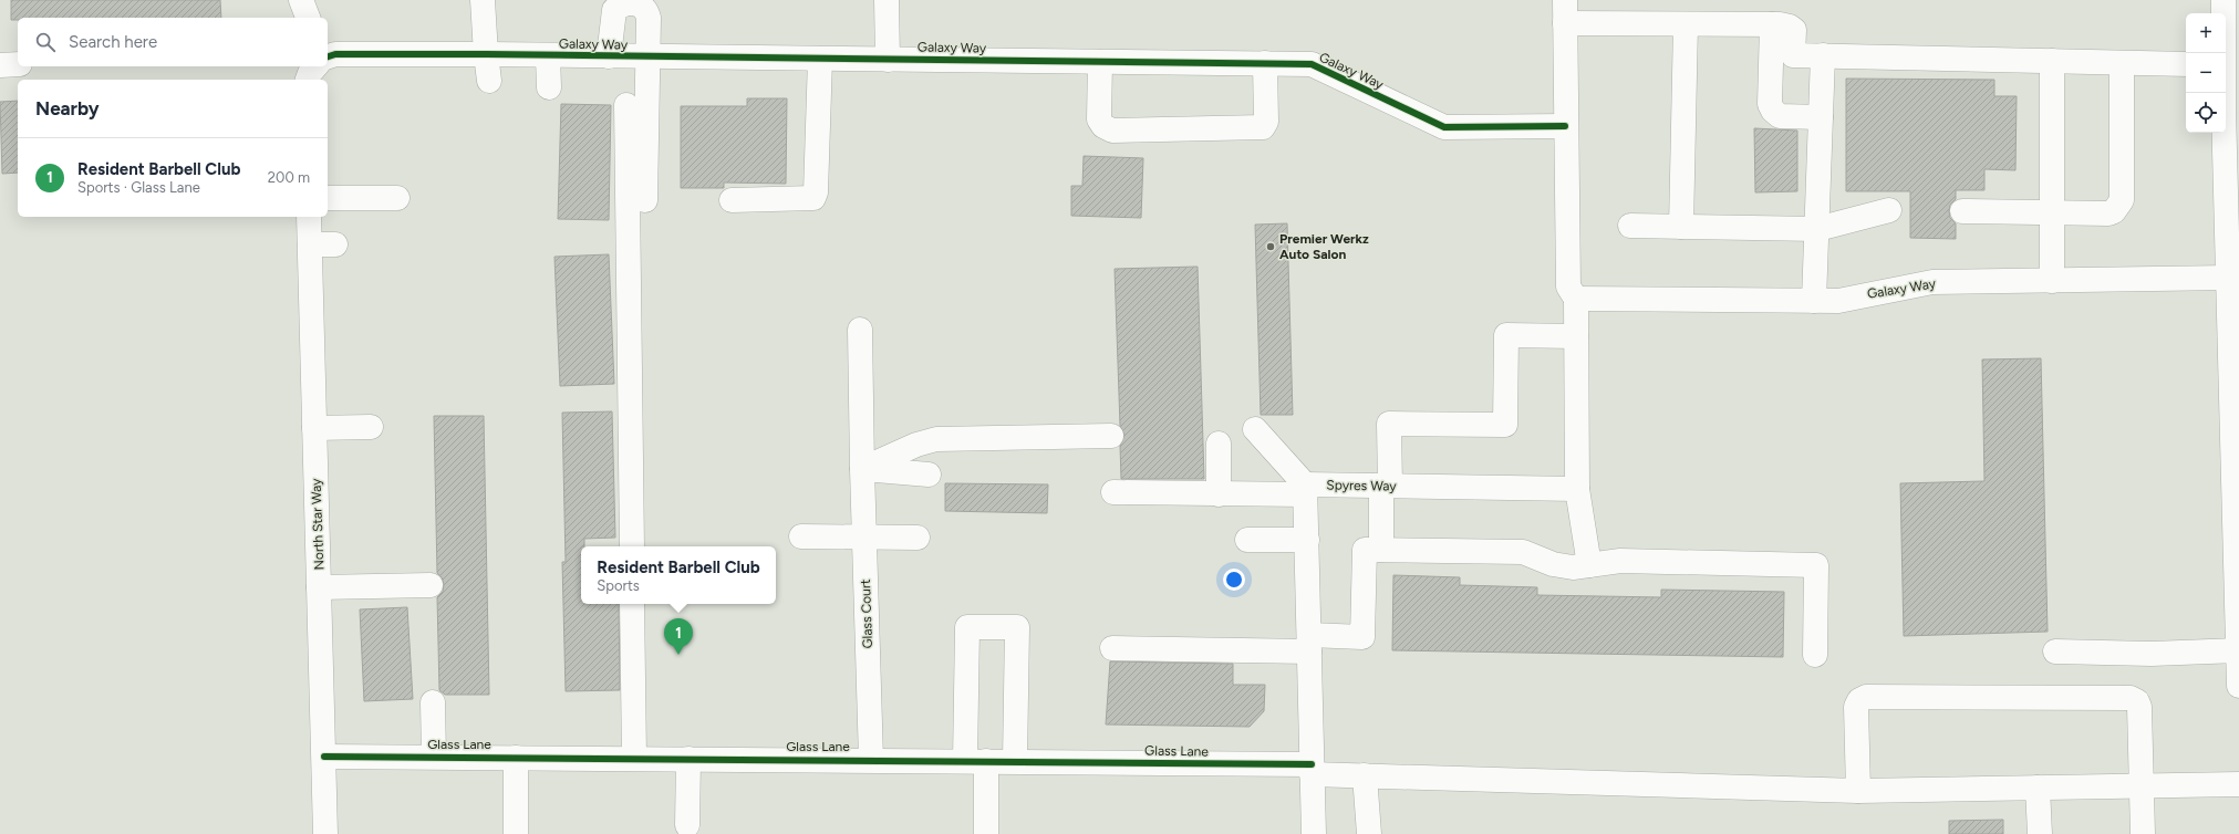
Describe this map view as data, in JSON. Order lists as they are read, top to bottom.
{
  "streets": {
    "street": [
      "Galaxy Way",
      "Spyres Way",
      "North Star Way",
      "Glass Court",
      "Glass Lane"
    ]
  },
  "crossings": [
    ["North Star Way", "Glass Lane"],
    ["Glass Court", "Glass Lane"]
  ],
  "places": ["Premier Werkz Auto Salon"],
  "page": {
    "map_buttons": ["+", "−"],
    "search": "Search here",
    "heading": "Nearby",
    "list": [
      {
        "mark": "1",
        "name": "Resident Barbell Club",
        "note": "Sports · Glass Lane",
        "value": "200 m"
      }
    ],
    "popup": ["Resident Barbell Club", "Sports"],
    "pins": "1"
  }
}
